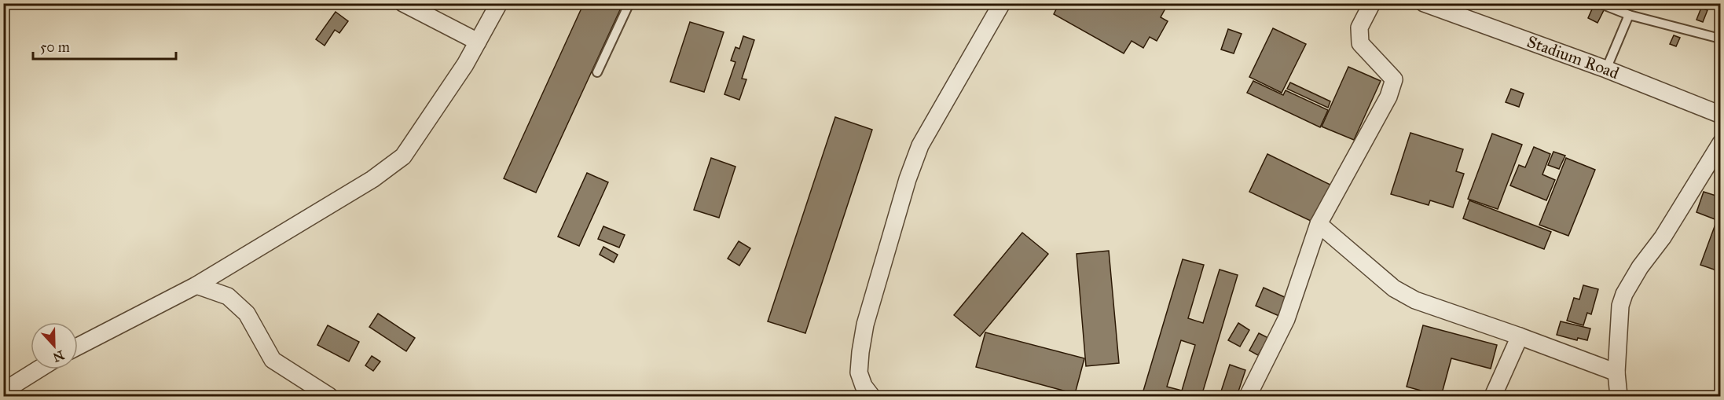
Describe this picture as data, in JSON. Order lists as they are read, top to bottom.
{
  "streets": {
    "street": ["Stadium Road"]
  },
  "scale_bar": "50 m",
  "north": "bottom"
}
